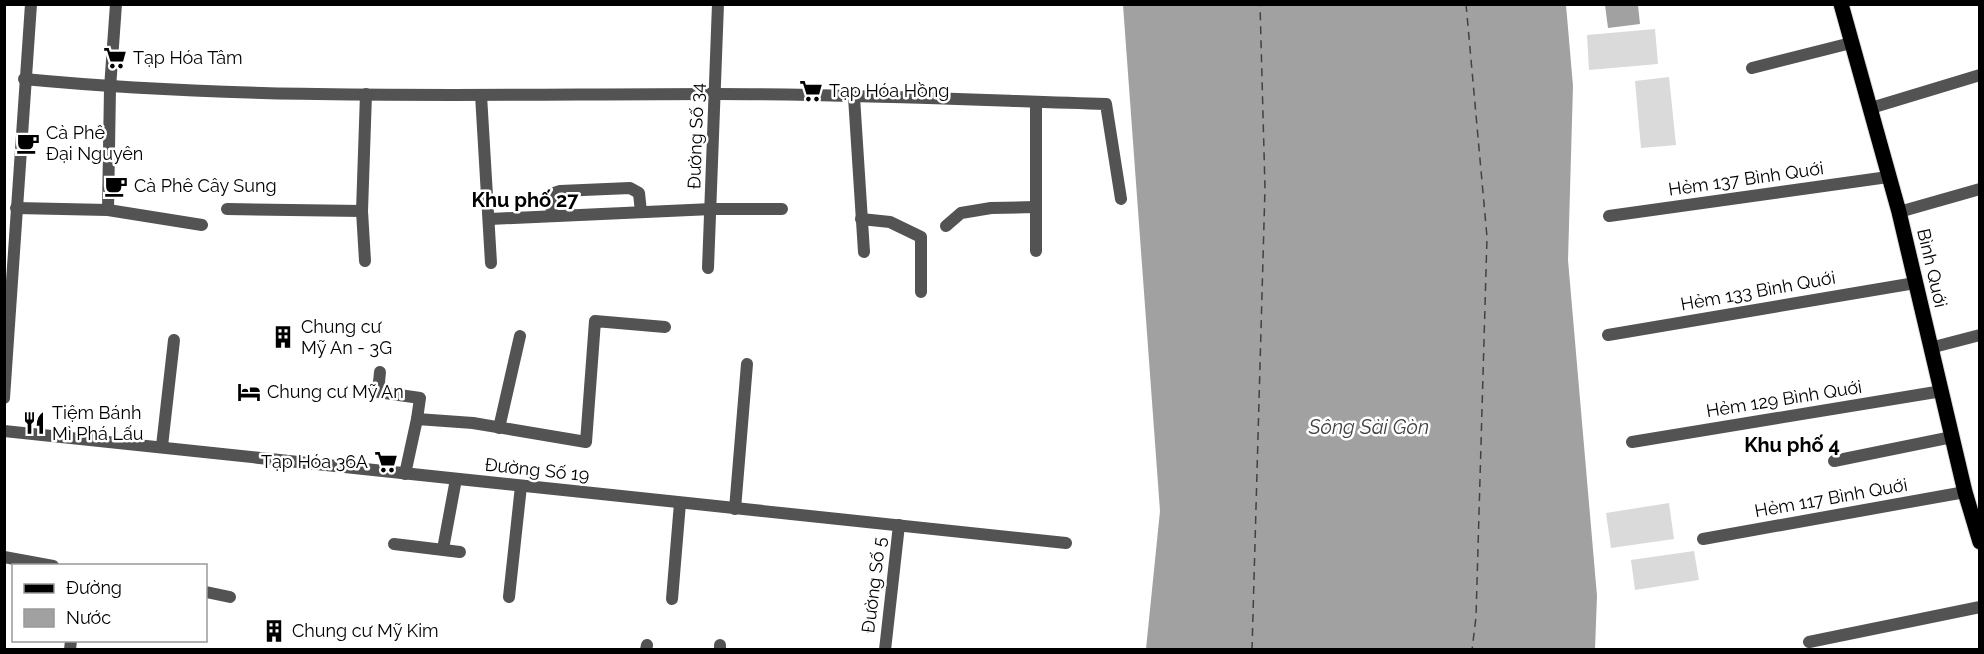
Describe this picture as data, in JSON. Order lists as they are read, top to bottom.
{
  "streets": {
    "main road": ["Bình Quới"],
    "street": [
      "Đường Số 34",
      "Hẻm 137 Bình Quới",
      "Hẻm 133 Bình Quới",
      "Hẻm 129 Bình Quới",
      "Đường Số 19",
      "Hẻm 117 Bình Quới",
      "Đường Số 5"
    ]
  },
  "crossings": [
    ["Hẻm 137 Bình Quới", "Bình Quới"],
    ["Bình Quới", "Hẻm 133 Bình Quới"],
    ["Bình Quới", "Hẻm 129 Bình Quới"],
    ["Bình Quới", "Hẻm 117 Bình Quới"],
    ["Đường Số 19", "Đường Số 5"]
  ],
  "districts": ["Khu phố 27", "Khu phố 4"],
  "water": ["Sông Sài Gòn"],
  "places": {
    "supermarket": ["Tạp Hóa Tâm", "Tạp Hóa Hồng", "Tạp Hóa 36A"],
    "cafe": ["Cà Phê Đại Nguyên", "Cà Phê Cây Sung"],
    "building": ["Chung cư Mỹ An - 3G", "Chung cư Mỹ Kim"],
    "hotel": ["Chung cư Mỹ An"],
    "restaurant": ["Tiệm Bánh Mì Phá Lấu"]
  },
  "legend": ["Đường", "Nước"]
}
